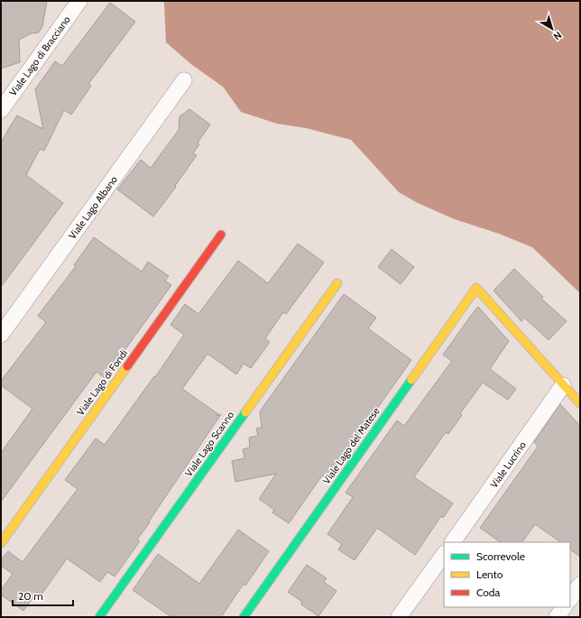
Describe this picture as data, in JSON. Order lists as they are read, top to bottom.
{
  "streets": {
    "street": [
      "Viale Lago di Bracciano",
      "Viale Lago Albano",
      "Viale Lago di Fondi",
      "Viale Lago Scanno",
      "Viale Lago del Matese",
      "Viale Lucrino"
    ]
  },
  "crossings": [
    ["Viale Lago del Matese", "Viale Lucrino"]
  ],
  "legend": ["Scorrevole", "Lento", "Coda"],
  "scale_bar": "20 m",
  "north": "bottom right"
}
